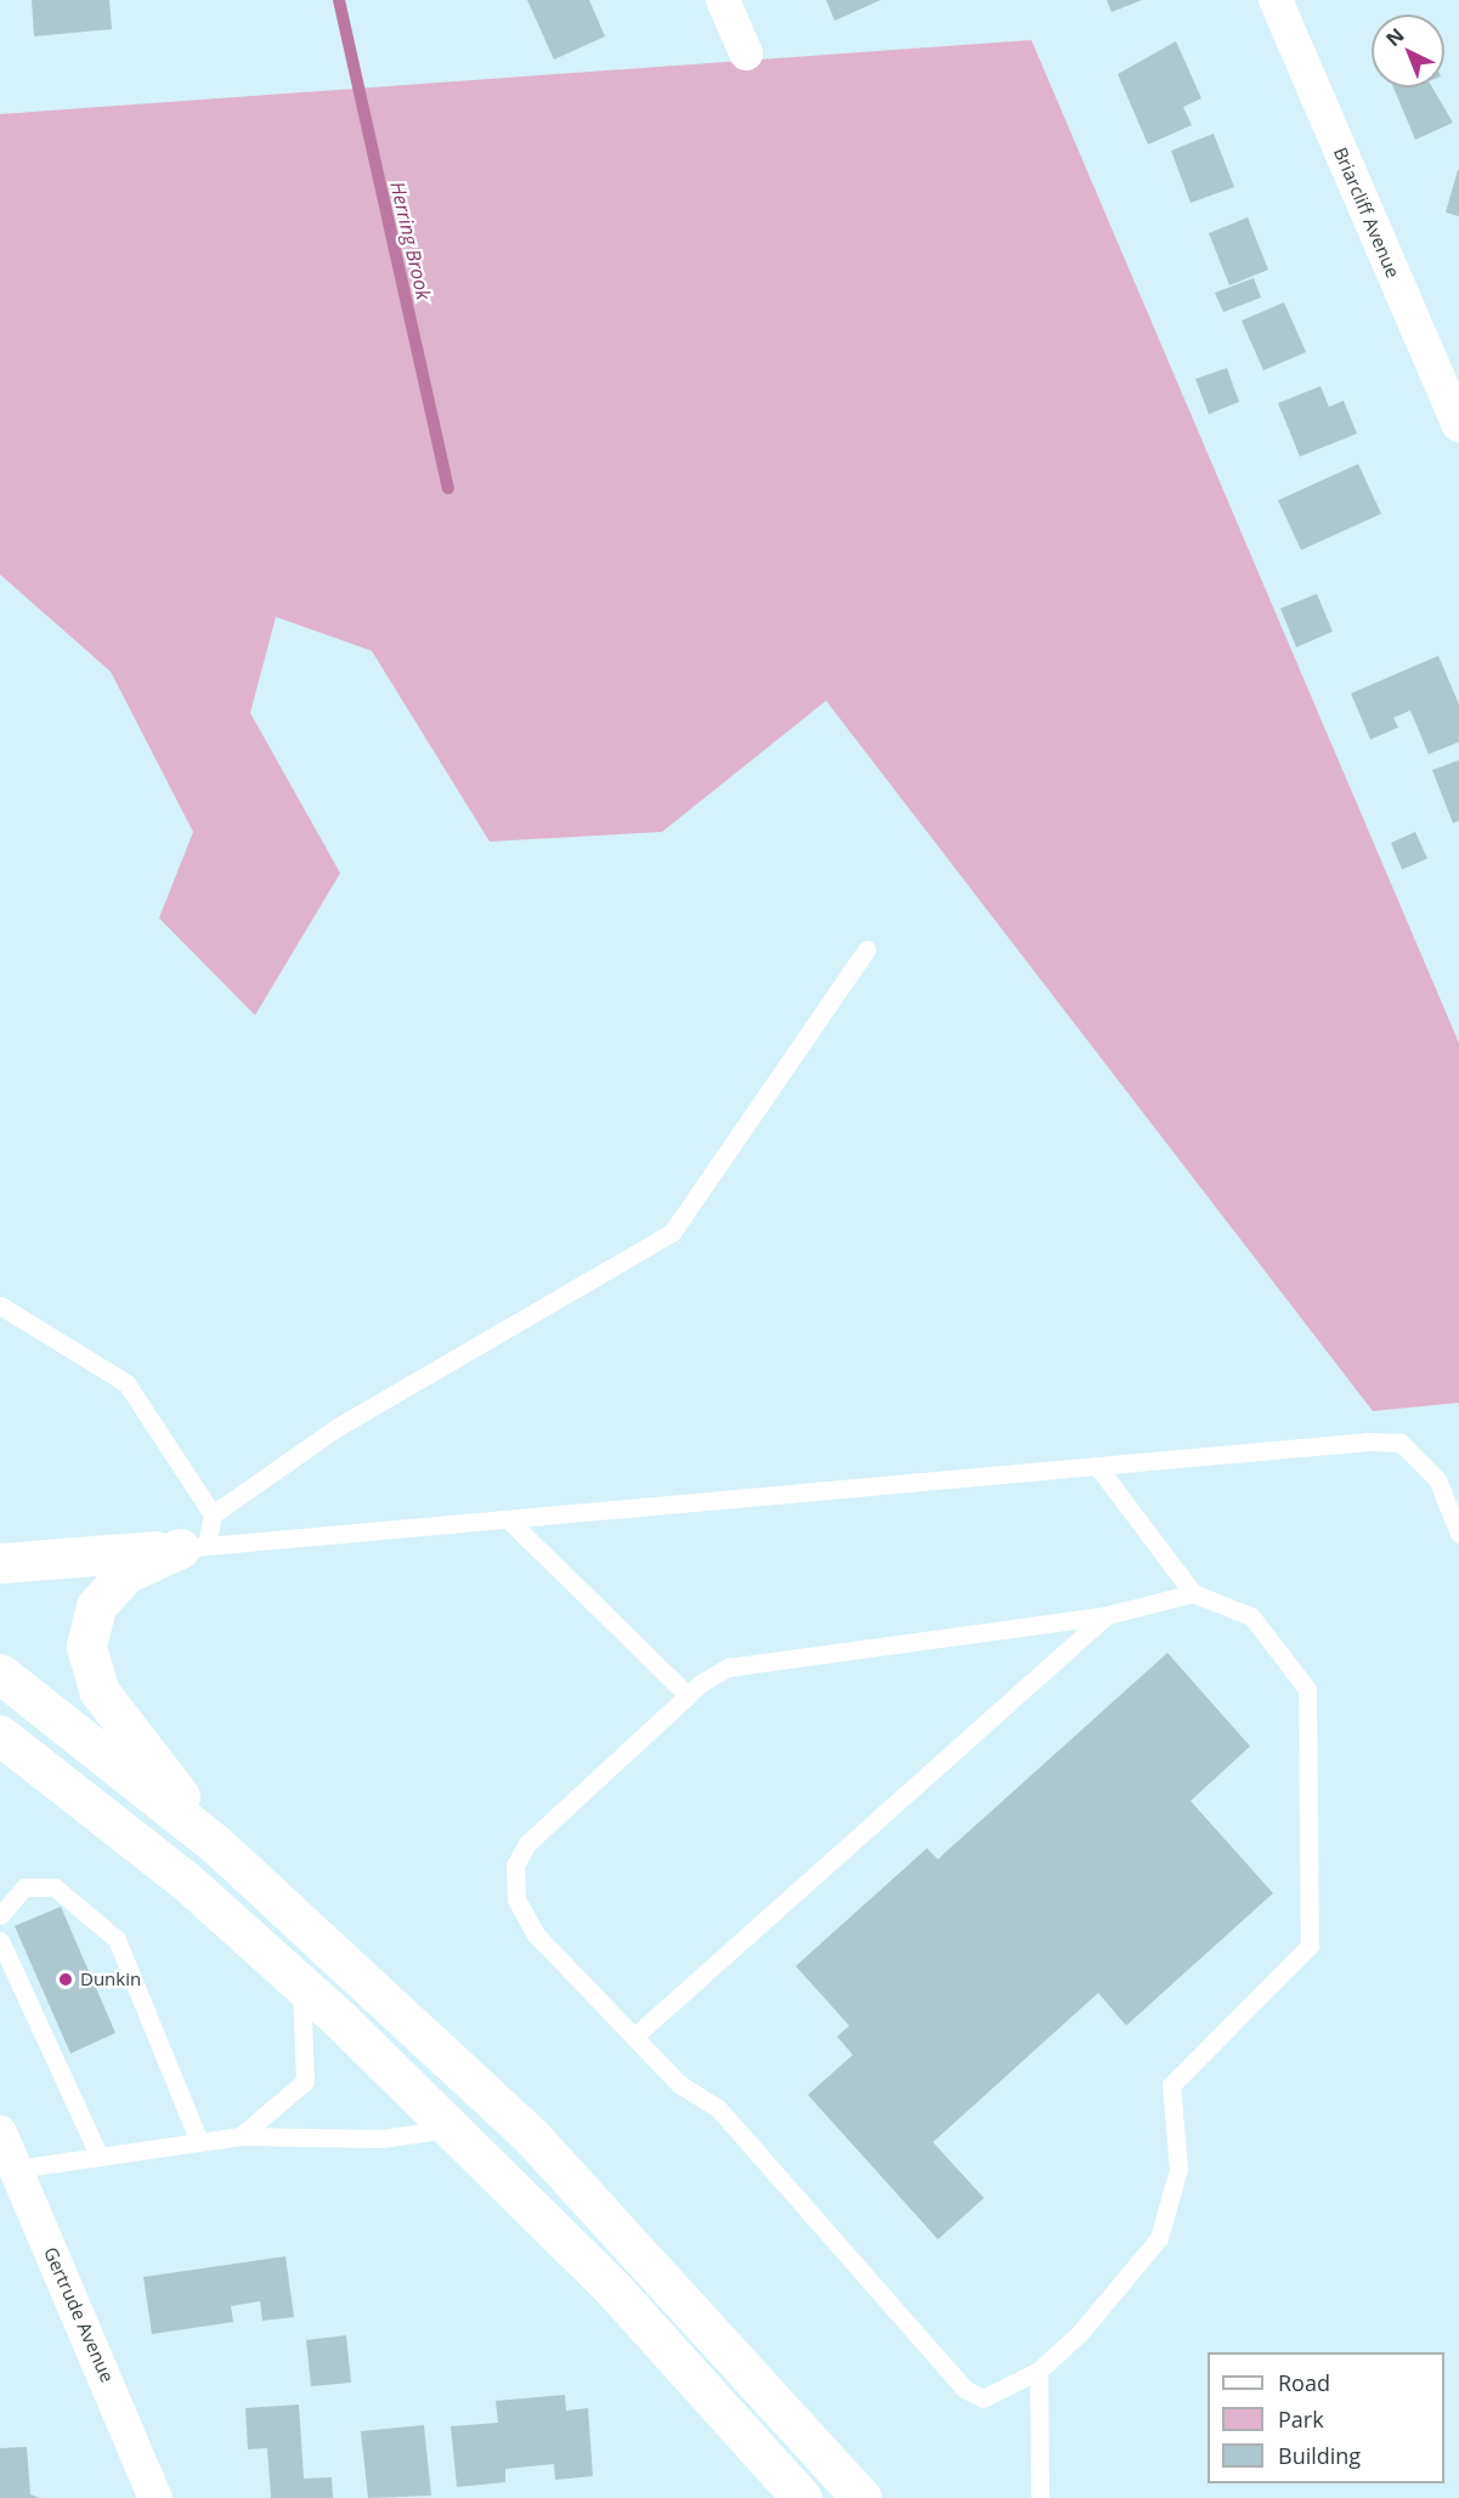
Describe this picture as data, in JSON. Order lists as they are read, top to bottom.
{
  "streets": {
    "street": ["Briarcliff Avenue", "Gertrude Avenue"]
  },
  "water": ["Herring Brook"],
  "places": ["Dunkin"],
  "legend": ["Road", "Park", "Building"],
  "north": "top left"
}
